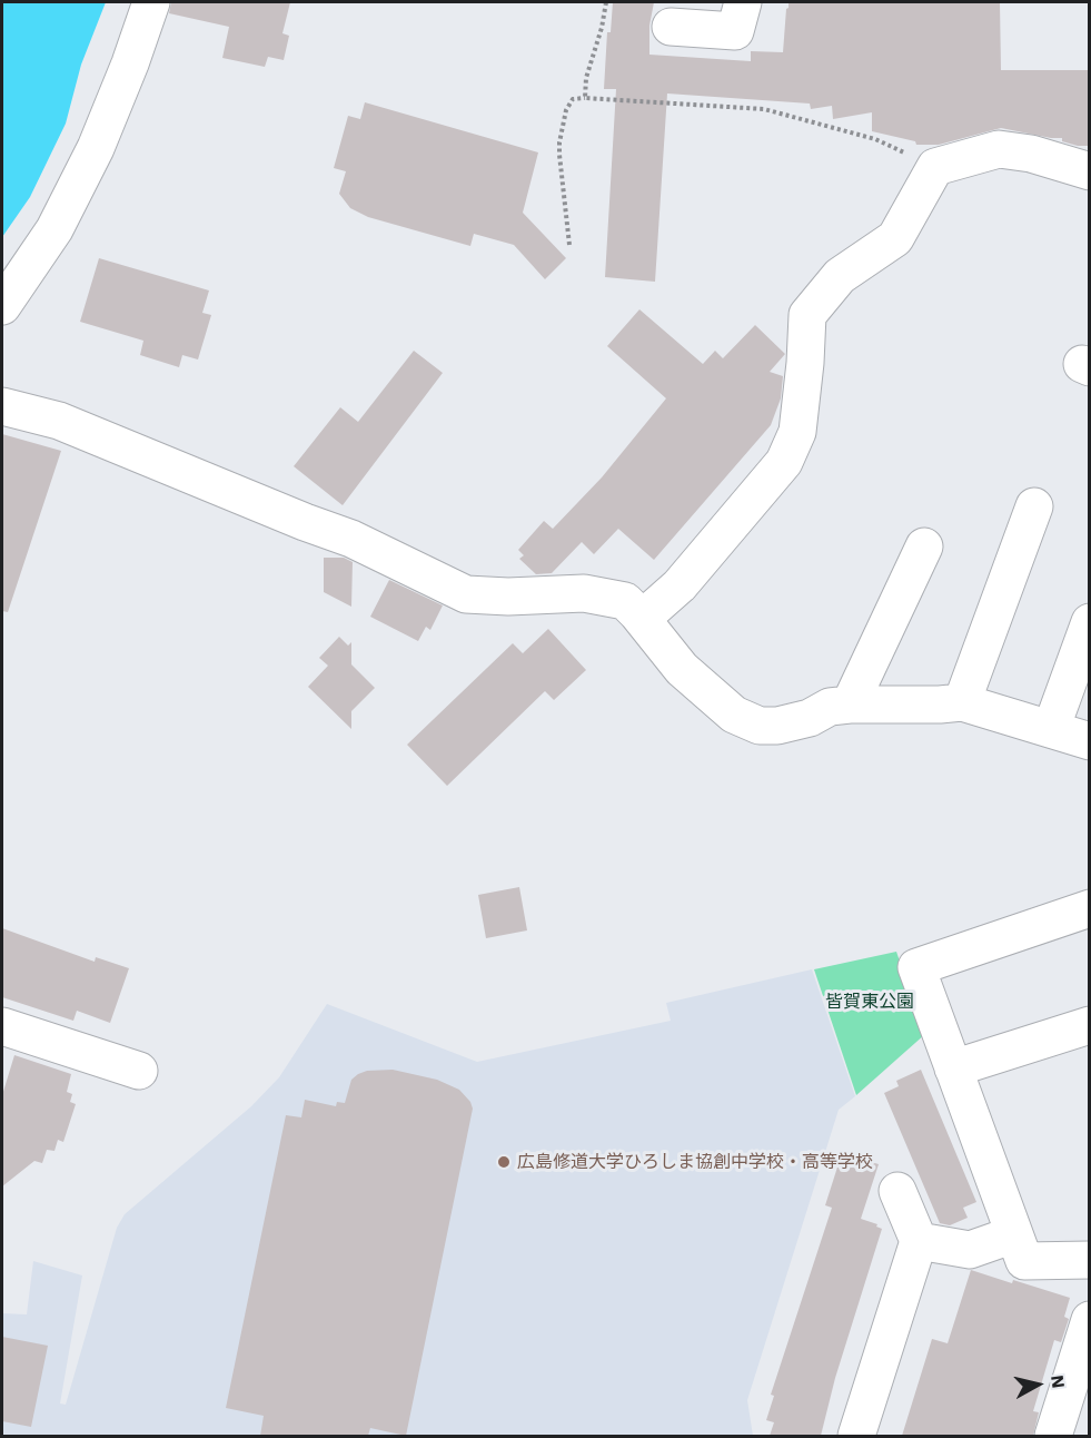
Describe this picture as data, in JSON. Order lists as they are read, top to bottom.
{
  "parks": ["皆賀東公園"],
  "places": ["広島修道大学ひろしま協創中学校・高等学校"],
  "north": "right"
}
